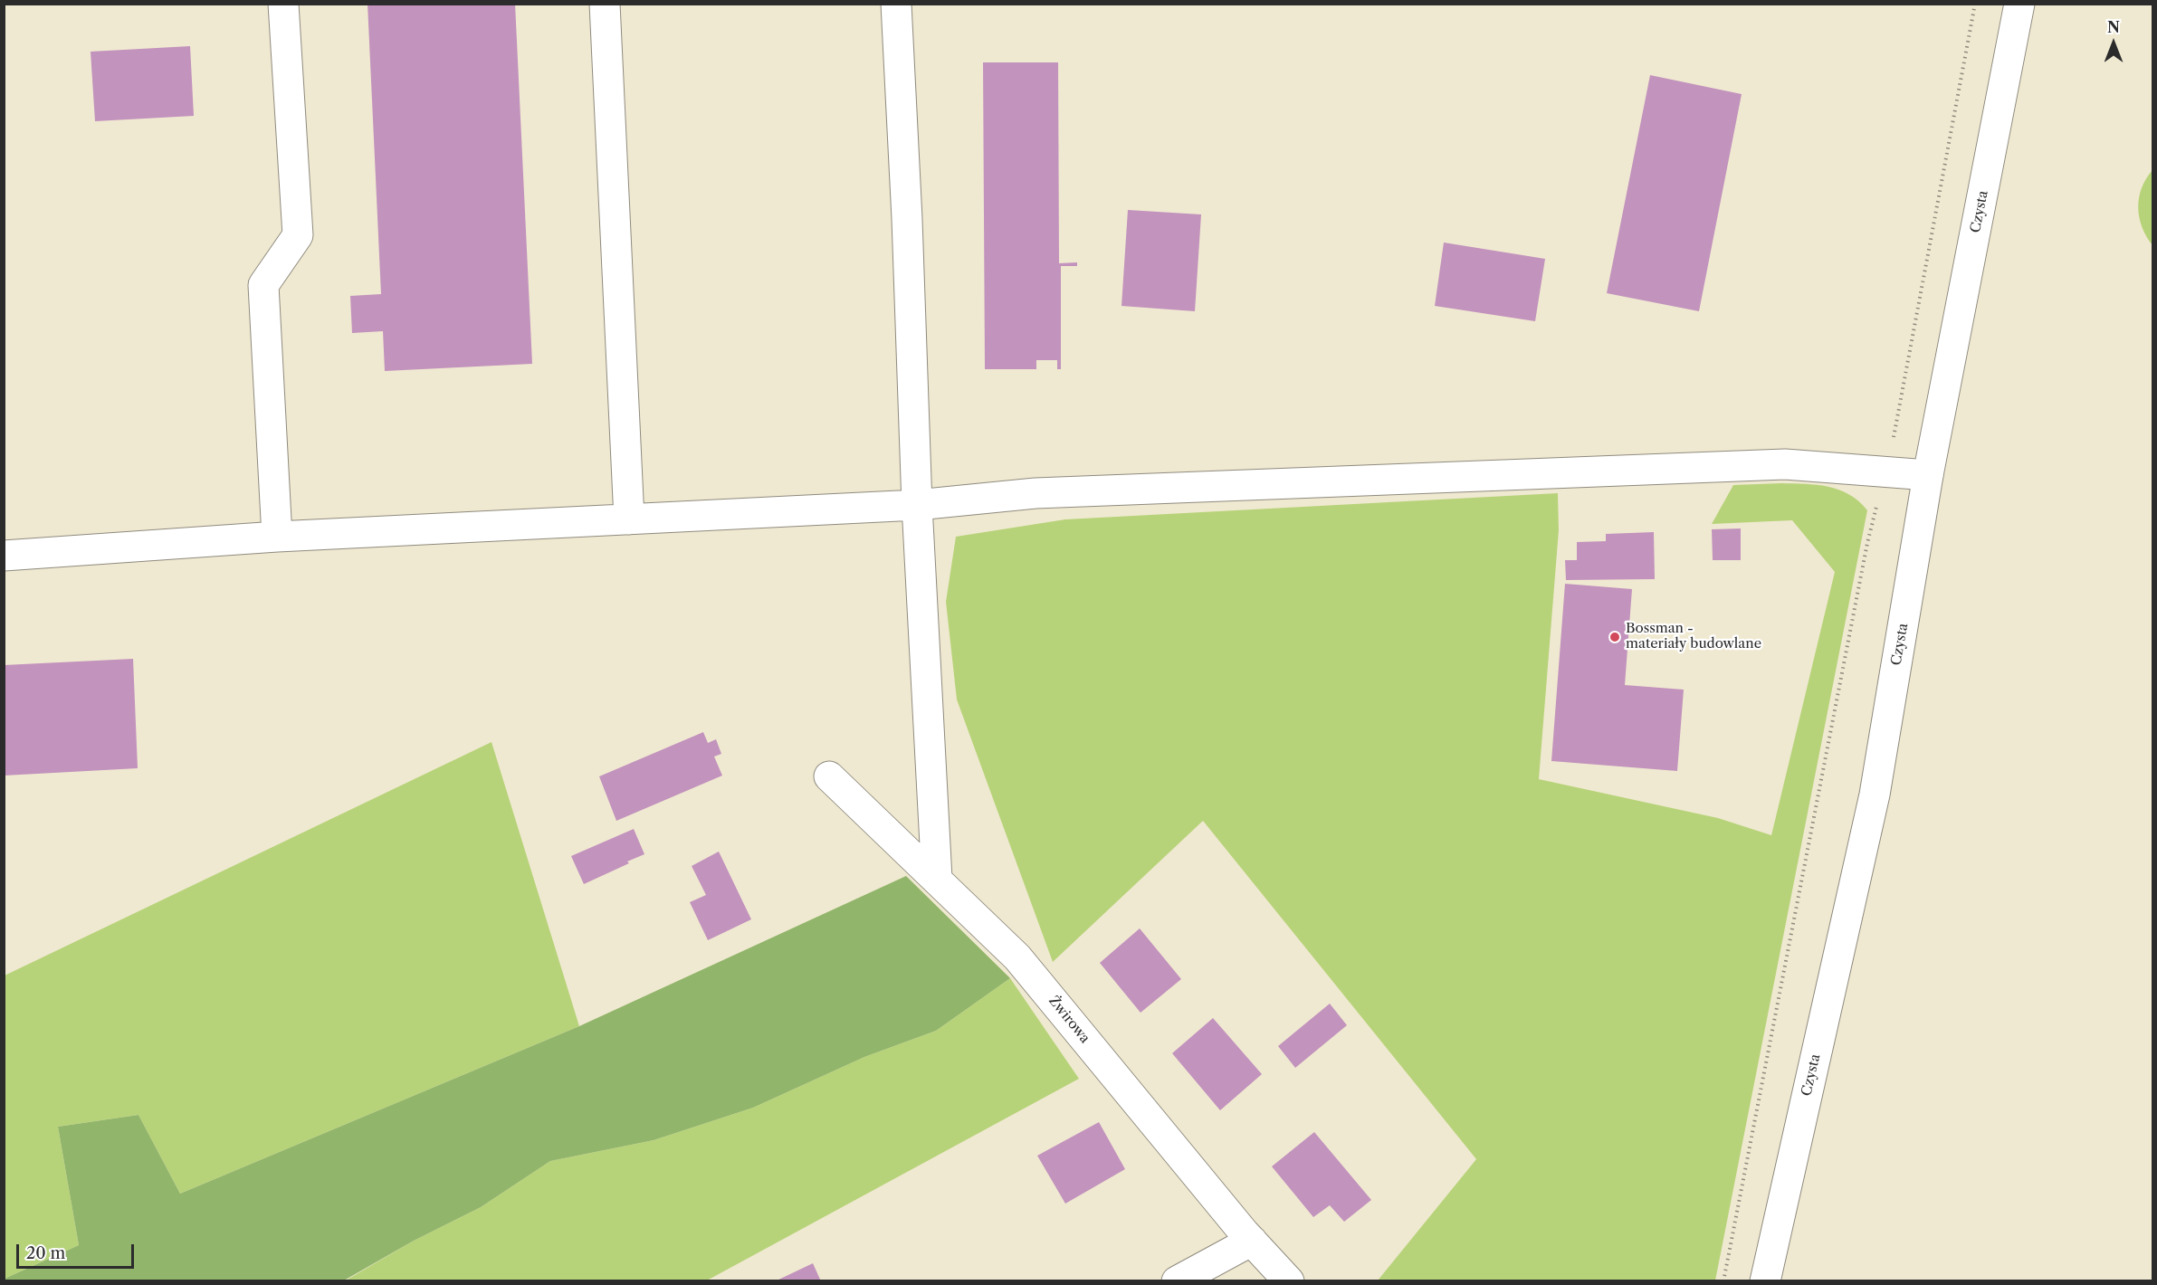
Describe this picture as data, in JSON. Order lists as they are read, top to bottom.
{
  "streets": {
    "main road": ["Czysta", "Żwirowa"]
  },
  "places": ["Bossman - materiały budowlane"],
  "scale_bar": "20 m",
  "north": "top"
}
